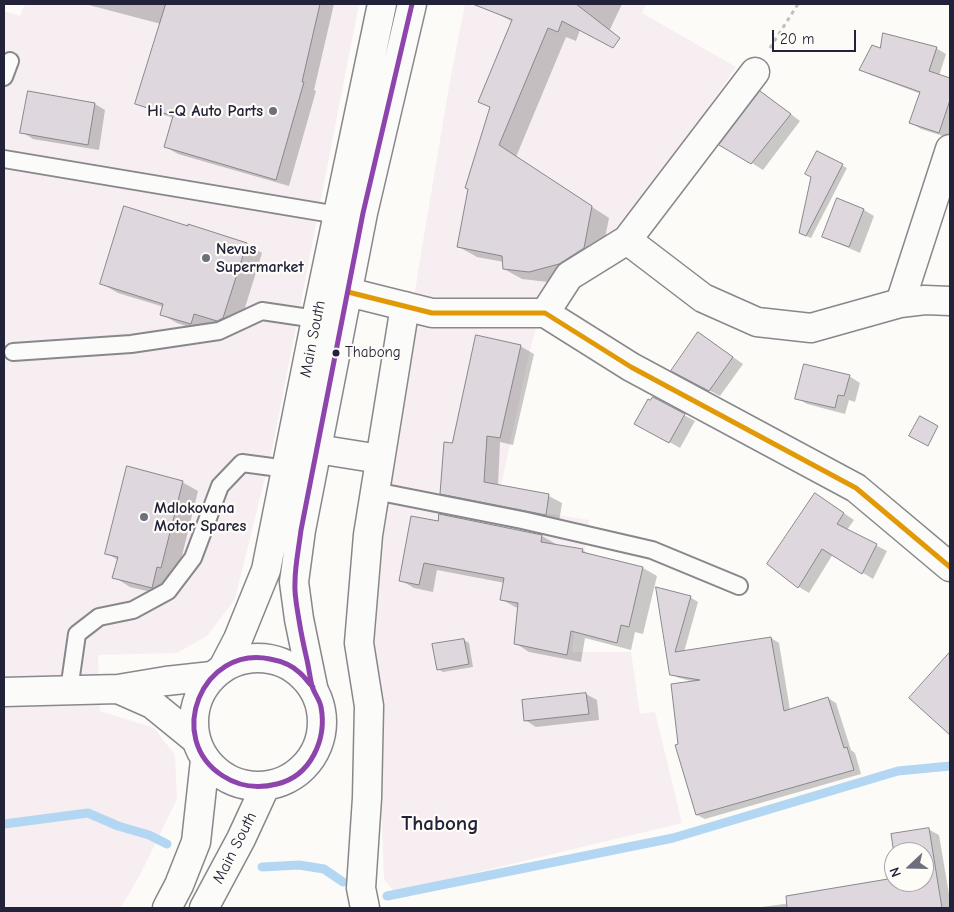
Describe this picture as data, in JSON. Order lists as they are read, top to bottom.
{
  "streets": {
    "main road": ["Main South"]
  },
  "districts": ["Thabong"],
  "places": [
    "Hi -Q Auto Parts",
    "Nevus Supermarket",
    "Thabong",
    "Mdlokovana Motor Spares"
  ],
  "scale_bar": "20 m",
  "north": "left"
}
